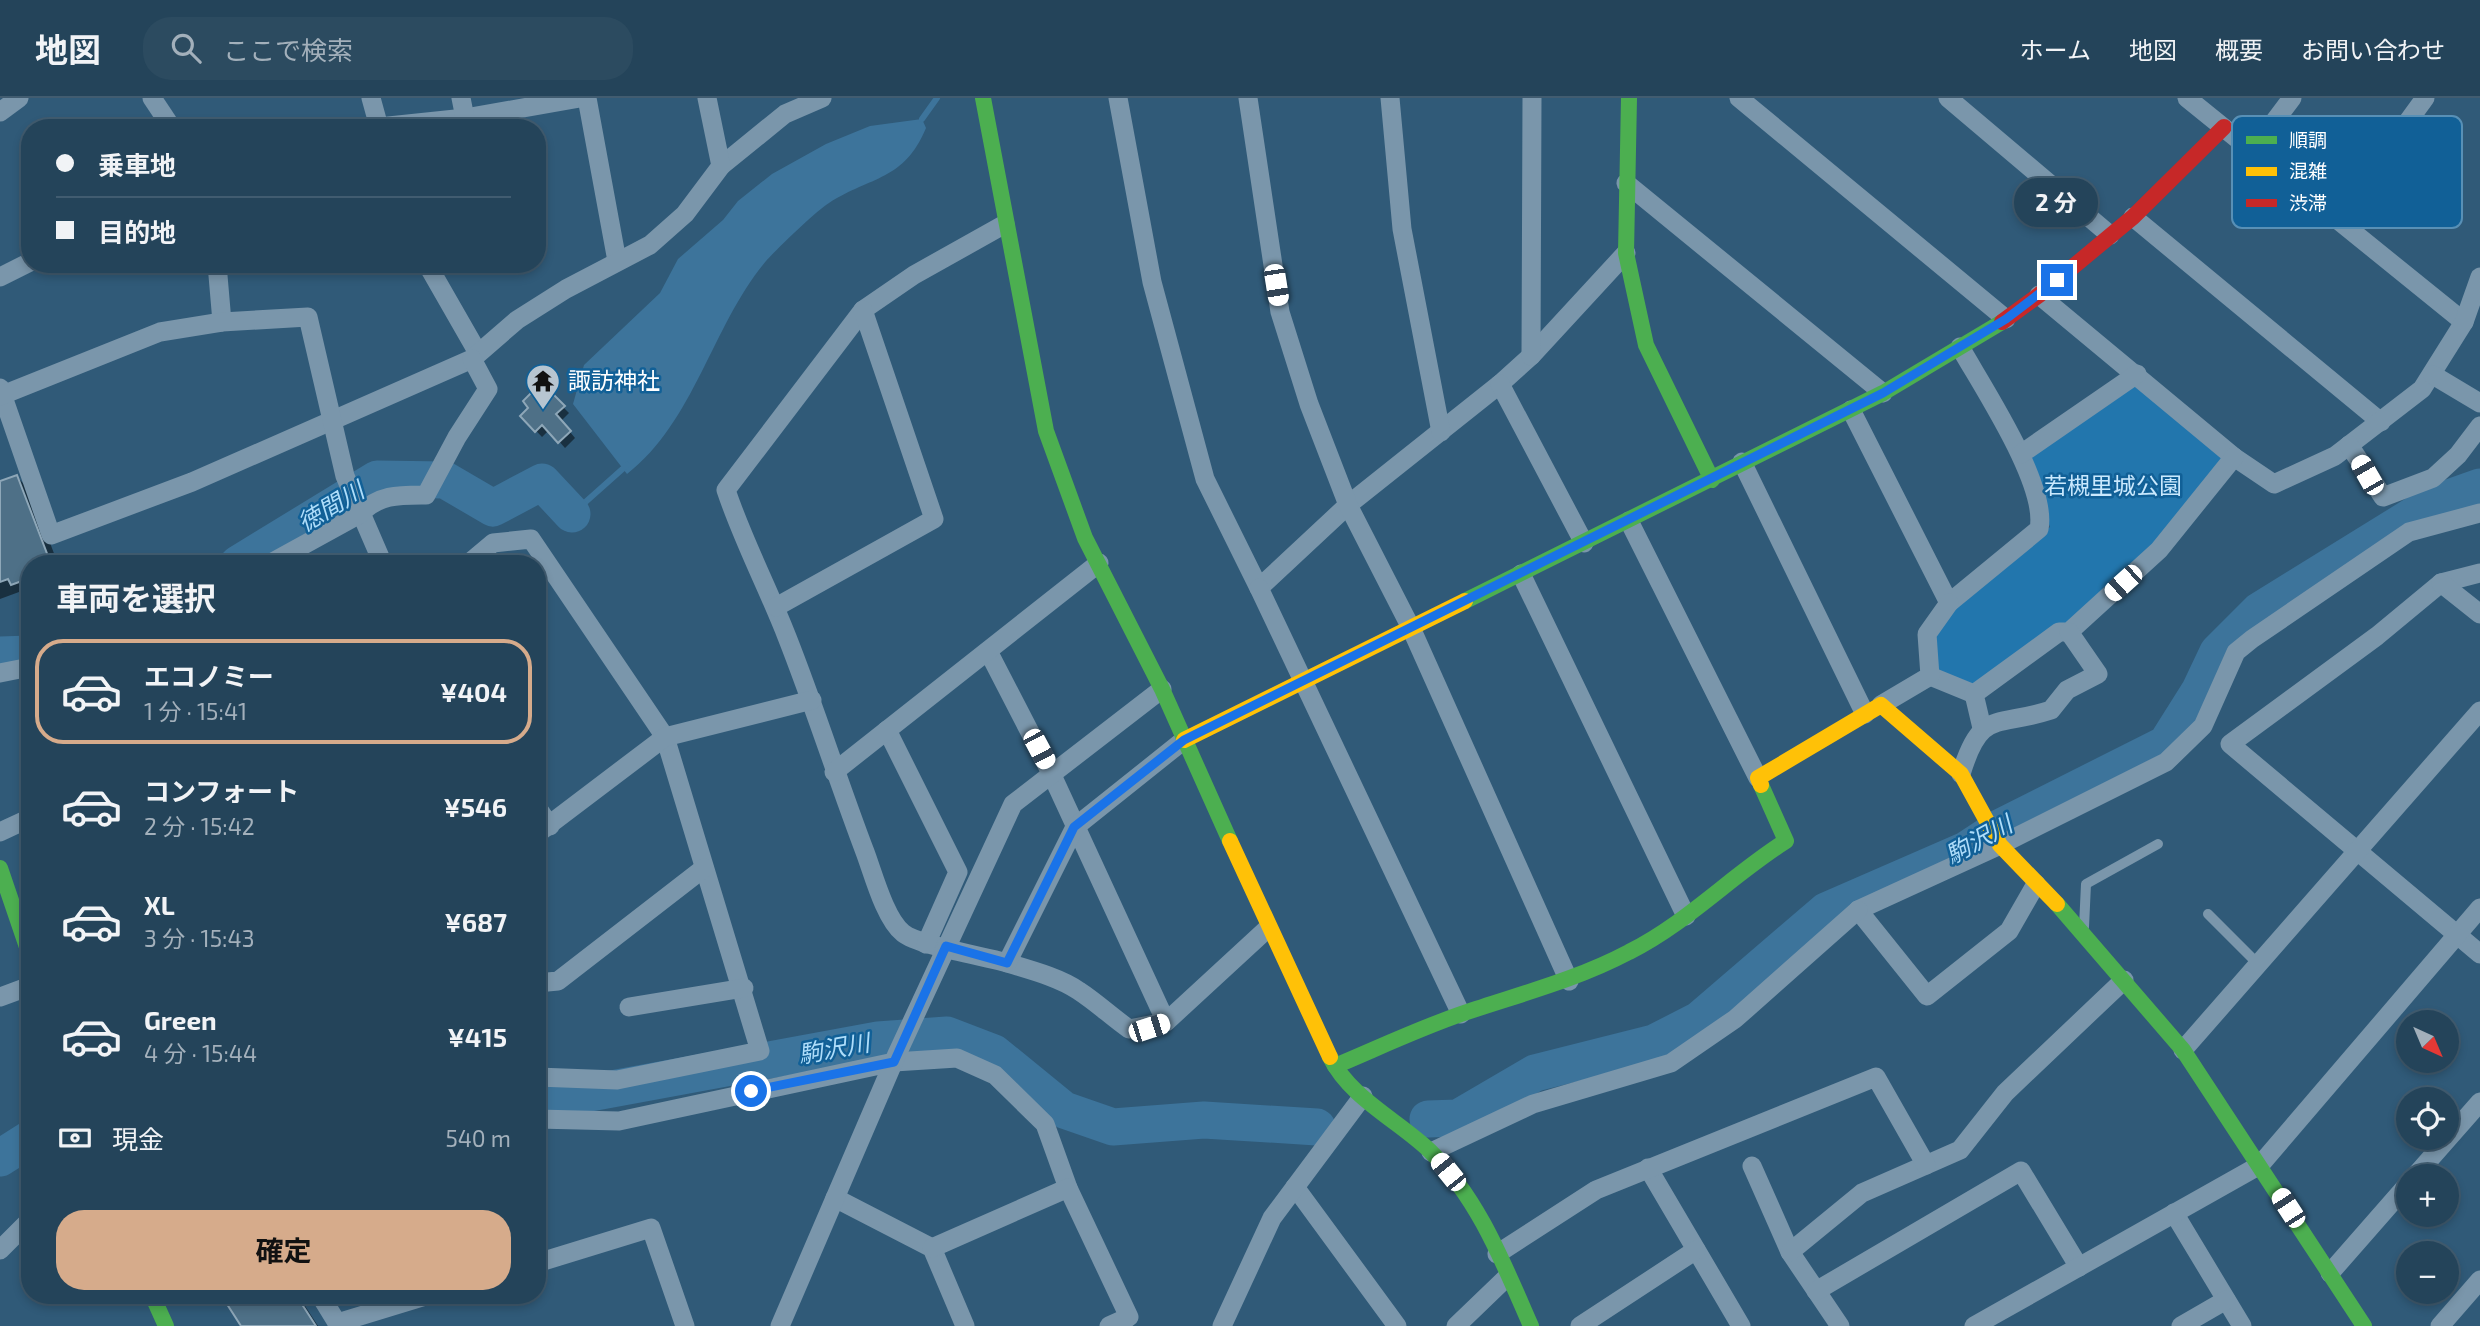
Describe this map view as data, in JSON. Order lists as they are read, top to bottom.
{
  "water": ["徳間川", "駒沢川"],
  "parks": ["若槻里城公園"],
  "places": {
    "temple": ["諏訪神社"]
  },
  "legend": ["順調", "混雑", "渋滞"],
  "north": "bottom right",
  "page": {
    "header": "地図",
    "search": "ここで検索",
    "nav": [
      "ホーム",
      "地図",
      "概要",
      "お問い合わせ"
    ],
    "banner": ["乗車地", "目的地"],
    "bubble": "2 分",
    "heading": "車両を選択",
    "list": [
      {
        "name": "エコノミー",
        "note": "1 分 · 15:41",
        "value": "¥404"
      },
      {
        "name": "コンフォート",
        "note": "2 分 · 15:42",
        "value": "¥546"
      },
      {
        "name": "XL",
        "note": "3 分 · 15:43",
        "value": "¥687"
      },
      {
        "name": "Green",
        "note": "4 分 · 15:44",
        "value": "¥415"
      }
    ],
    "map_buttons": ["+", "−"],
    "pay": ["現金", "540 m"],
    "buttons": "確定"
  }
}
